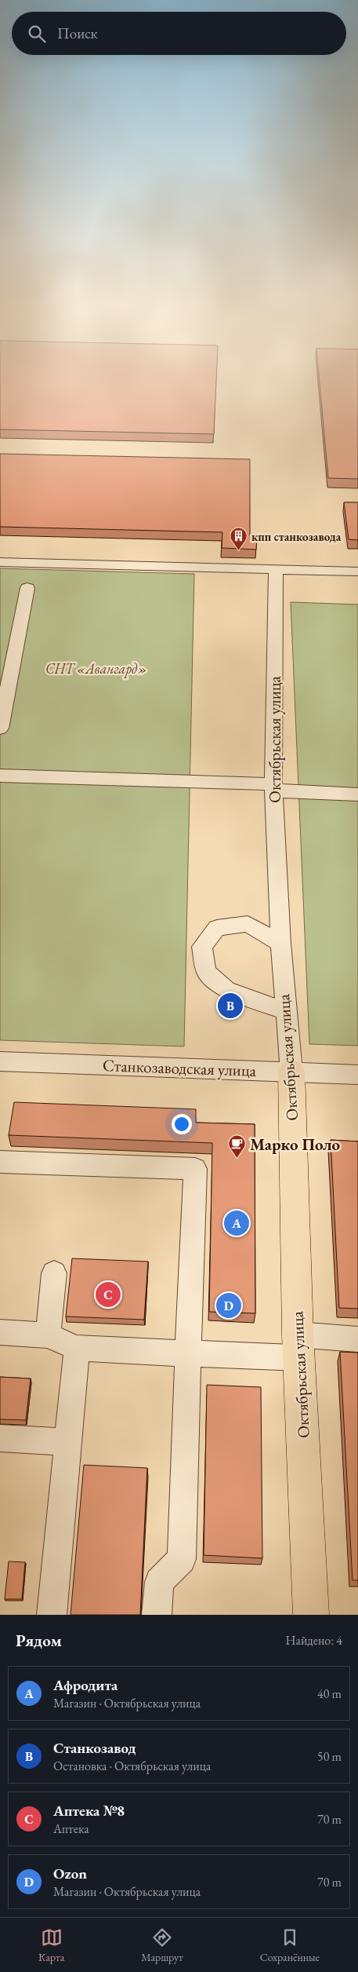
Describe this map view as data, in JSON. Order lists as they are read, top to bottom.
{
  "streets": {
    "main road": ["Октябрьская улица"],
    "street": ["Станкозаводская улица"]
  },
  "crossings": [
    ["Октябрьская улица", "Станкозаводская улица"]
  ],
  "parks": ["СНТ «Авангард»"],
  "places": {
    "building": ["кпп станкозавода"],
    "cafe": ["Марко Поло"]
  },
  "page": {
    "search": "Поиск",
    "pins": [
      "B",
      "A",
      "C",
      "D"
    ],
    "heading": ["Рядом", "Найдено: 4"],
    "list": [
      {
        "mark": "A",
        "name": "Афродита",
        "note": "Магазин · Октябрьская улица",
        "value": "40 m"
      },
      {
        "mark": "B",
        "name": "Станкозавод",
        "note": "Остановка · Октябрьская улица",
        "value": "50 m"
      },
      {
        "mark": "C",
        "name": "Аптека №8",
        "note": "Аптека",
        "value": "70 m"
      },
      {
        "mark": "D",
        "name": "Ozon",
        "note": "Магазин · Октябрьская улица",
        "value": "70 m"
      }
    ],
    "nav": ["Карта", "Маршрут", "Сохранённые"]
  }
}
